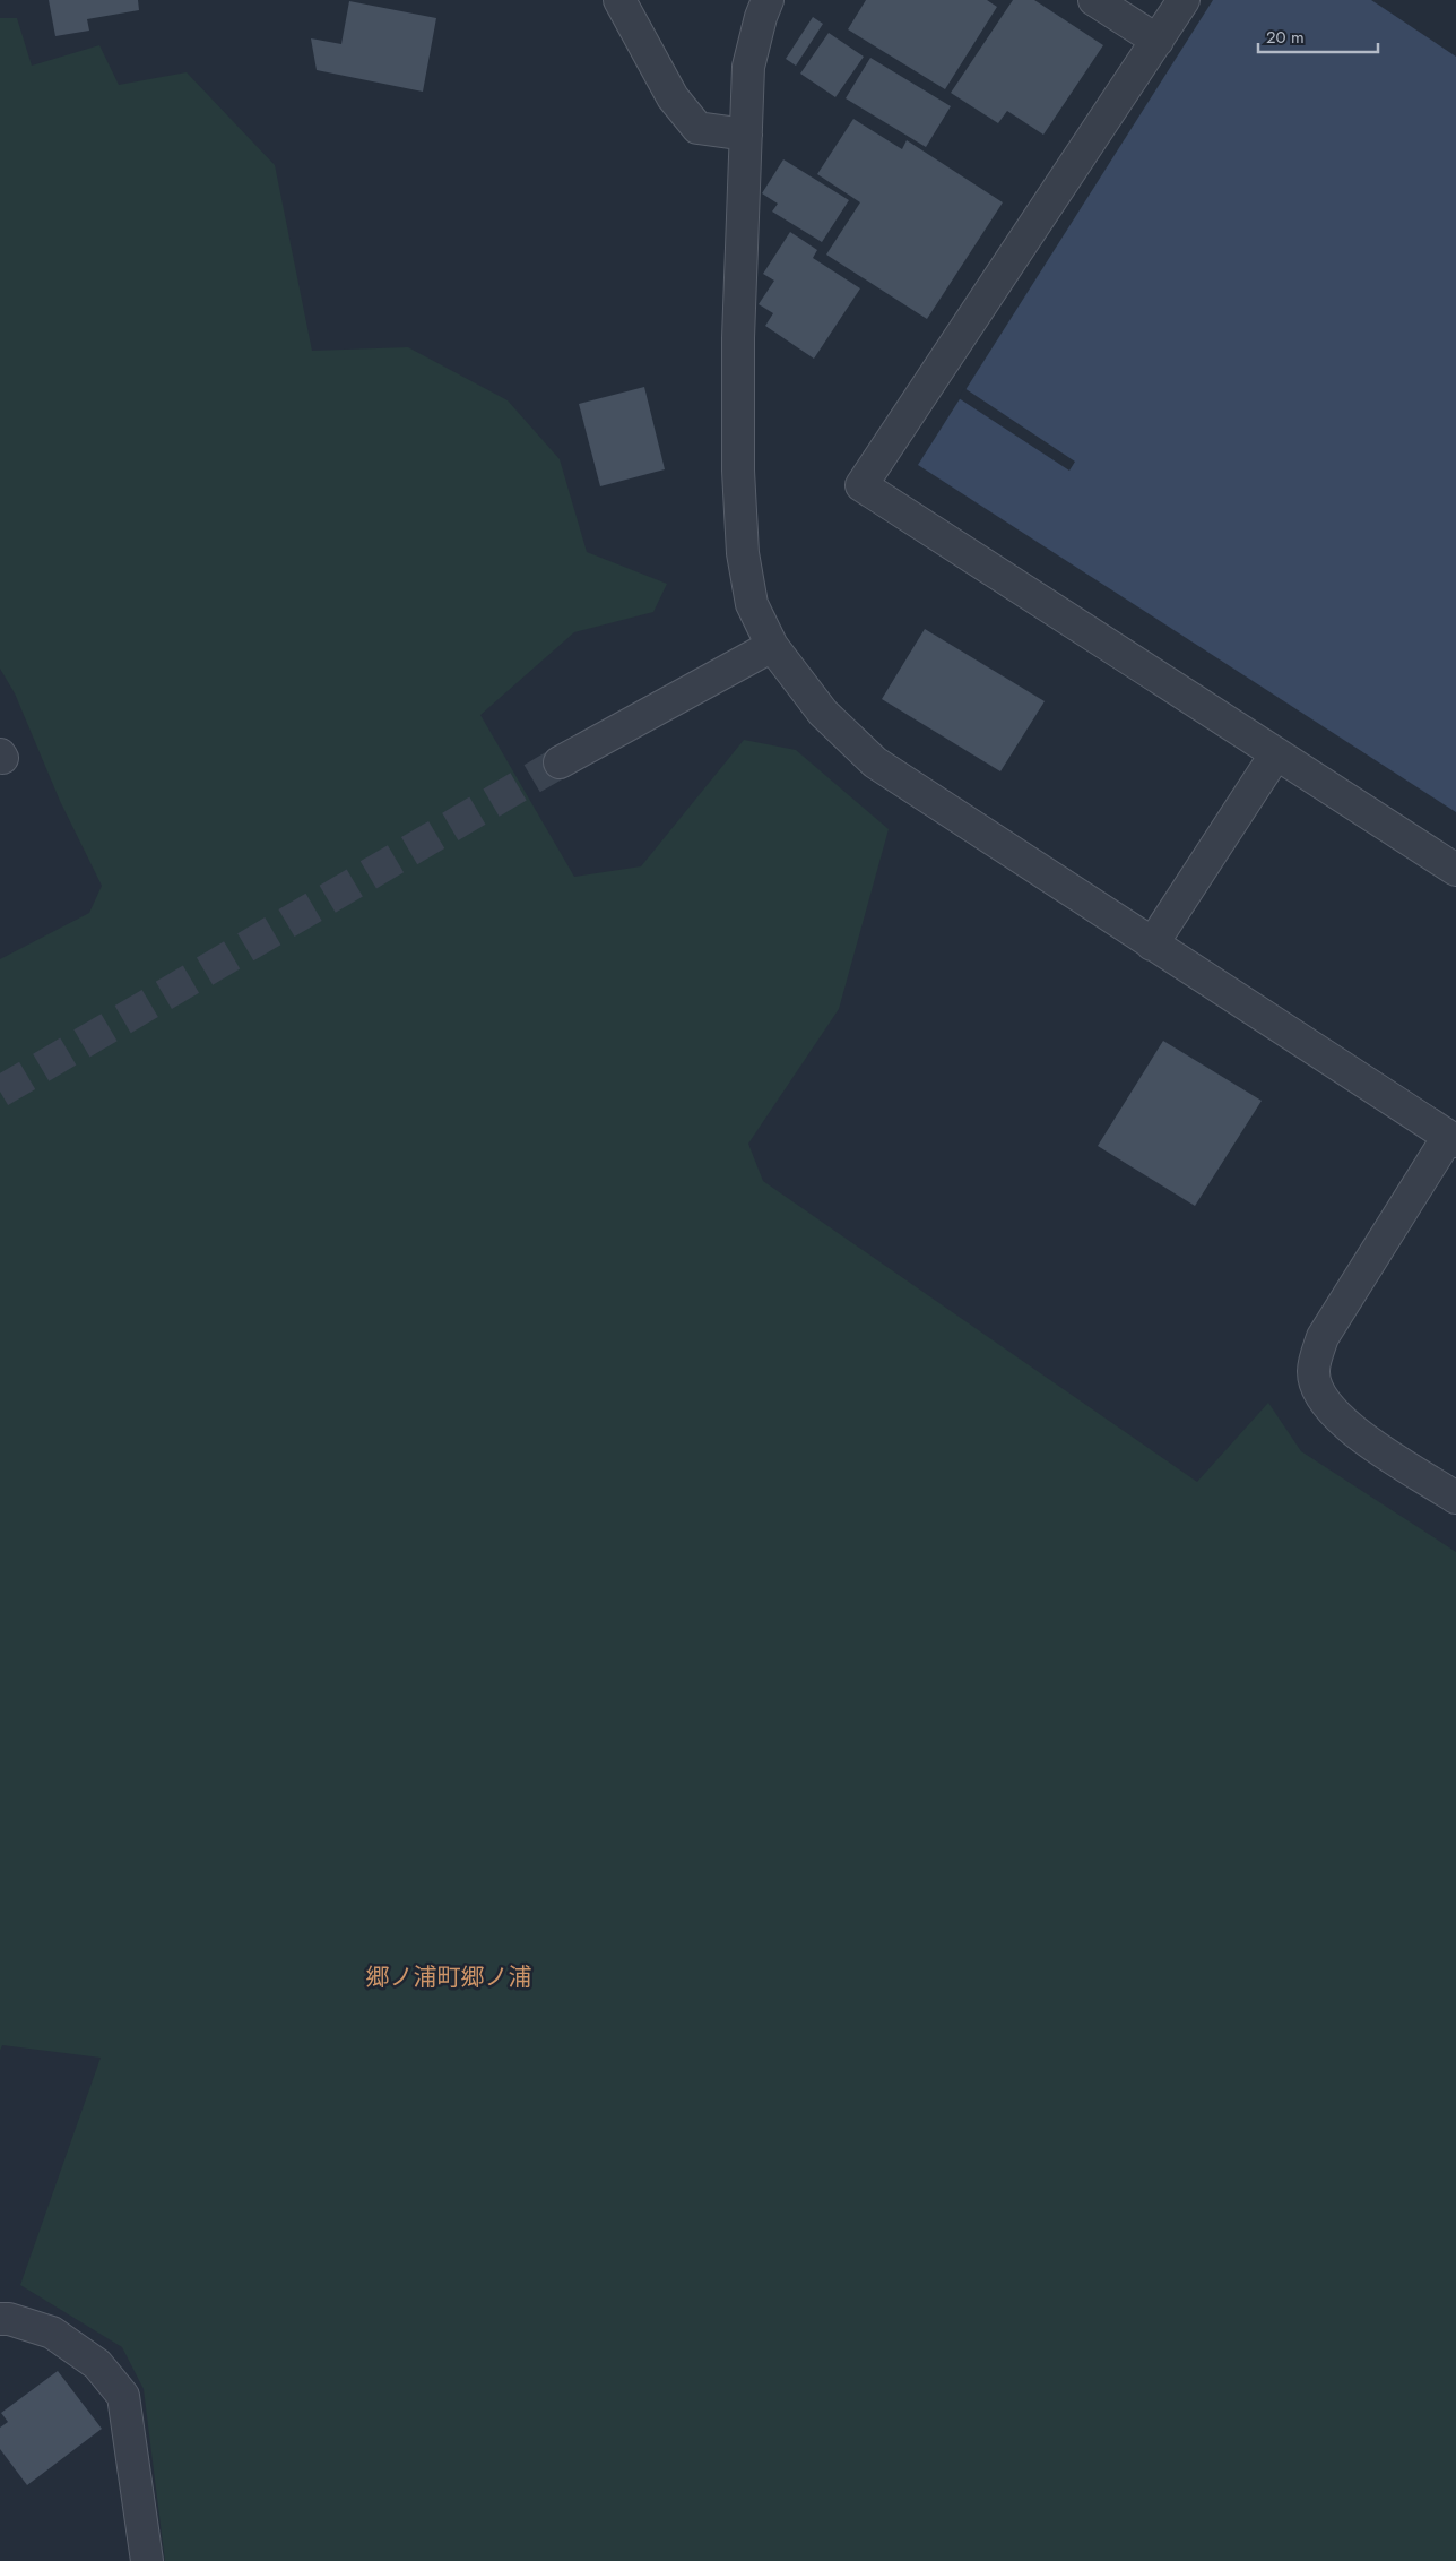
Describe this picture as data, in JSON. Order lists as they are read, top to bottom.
{
  "districts": ["郷ノ浦町郷ノ浦"],
  "scale_bar": "20 m"
}
